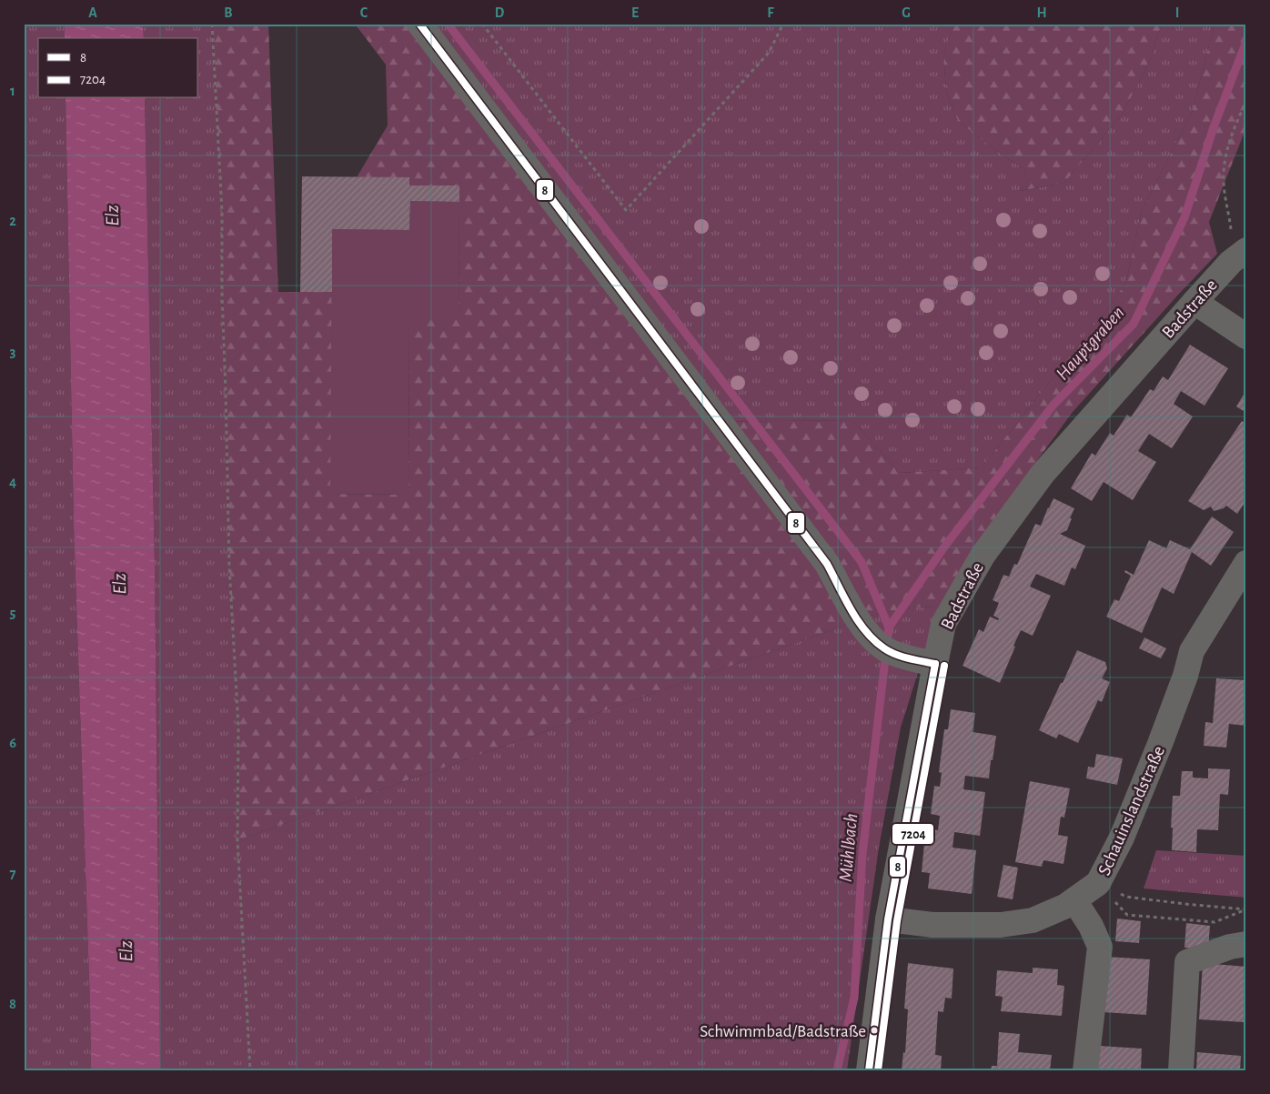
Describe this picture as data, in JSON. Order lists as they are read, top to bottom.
{
  "streets": {
    "street": ["Badstraße", "Schauinslandstraße"]
  },
  "crossings": [
    ["Badstraße", "Schauinslandstraße"]
  ],
  "water": ["Elz", "Hauptgraben", "Mühlbach"],
  "places": ["Schwimmbad/Badstraße"],
  "lines": ["transit line 8", "transit line 7204"],
  "legend": ["8", "7204"],
  "grid": {
    "columns": [
      "A",
      "B",
      "C",
      "D",
      "E",
      "F",
      "G",
      "H",
      "I"
    ],
    "rows": [
      "1",
      "2",
      "3",
      "4",
      "5",
      "6",
      "7",
      "8"
    ]
  }
}
